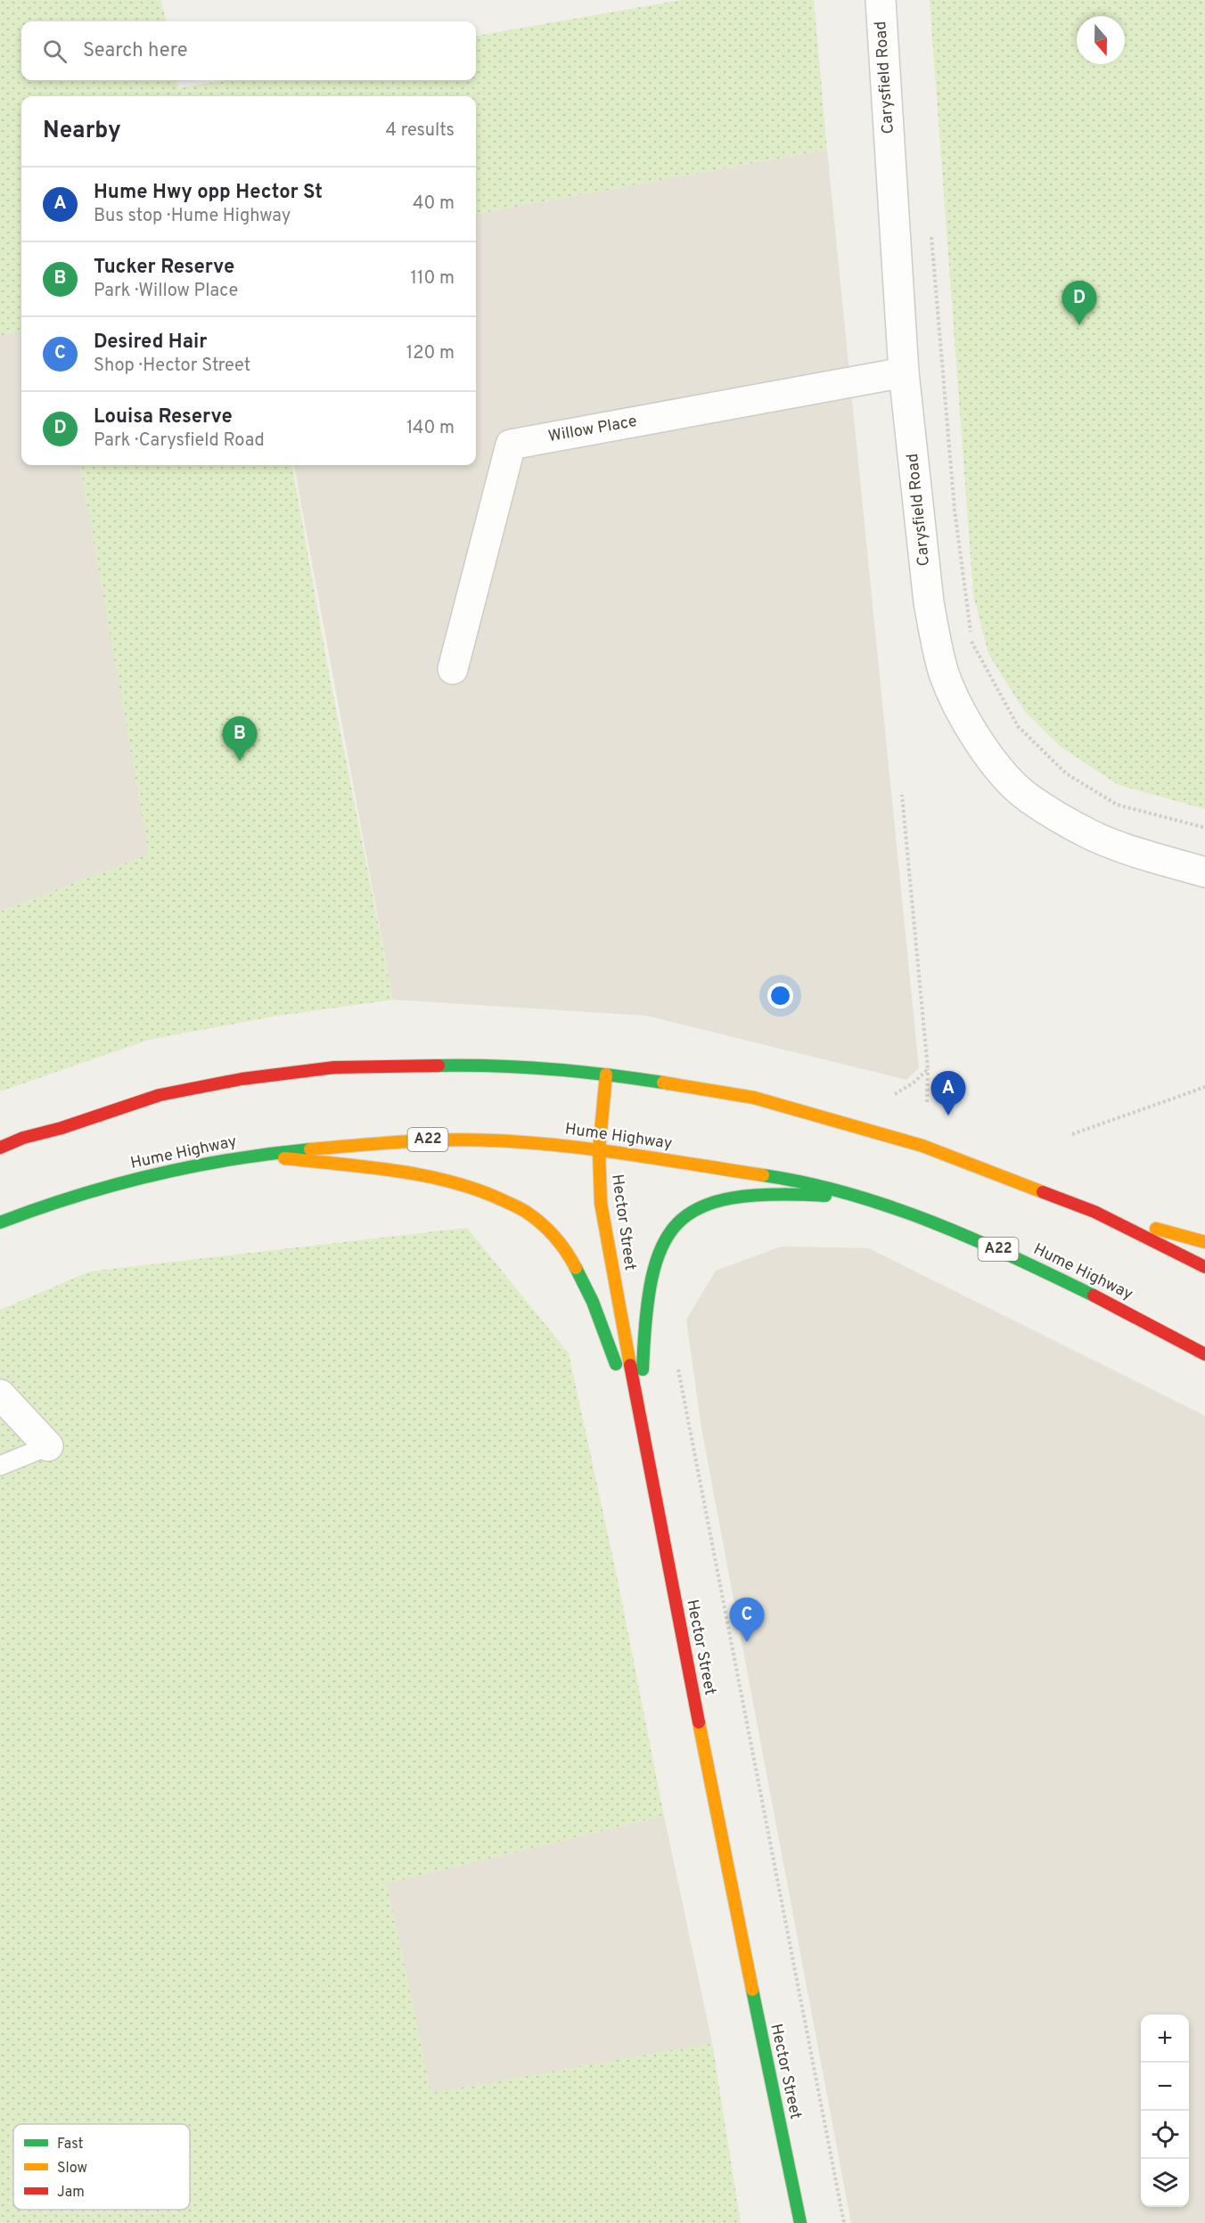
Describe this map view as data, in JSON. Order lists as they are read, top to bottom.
{
  "streets": {
    "main road": ["Hume Highway", "A22", "Hector Street"],
    "street": ["Carysfield Road", "Willow Place"]
  },
  "crossings": [
    ["Carysfield Road", "Willow Place"],
    ["Hume Highway", "Hector Street"]
  ],
  "legend": ["Fast", "Slow", "Jam"],
  "north": "bottom",
  "page": {
    "search": "Search here",
    "heading": ["Nearby", "4 results"],
    "list": [
      {
        "mark": "A",
        "name": "Hume Hwy opp Hector St",
        "note": "Bus stop · Hume Highway",
        "value": "40 m"
      },
      {
        "mark": "B",
        "name": "Tucker Reserve",
        "note": "Park · Willow Place",
        "value": "110 m"
      },
      {
        "mark": "C",
        "name": "Desired Hair",
        "note": "Shop · Hector Street",
        "value": "120 m"
      },
      {
        "mark": "D",
        "name": "Louisa Reserve",
        "note": "Park · Carysfield Road",
        "value": "140 m"
      }
    ],
    "pins": [
      "D",
      "B",
      "A",
      "C"
    ],
    "map_buttons": ["+", "−"]
  }
}
